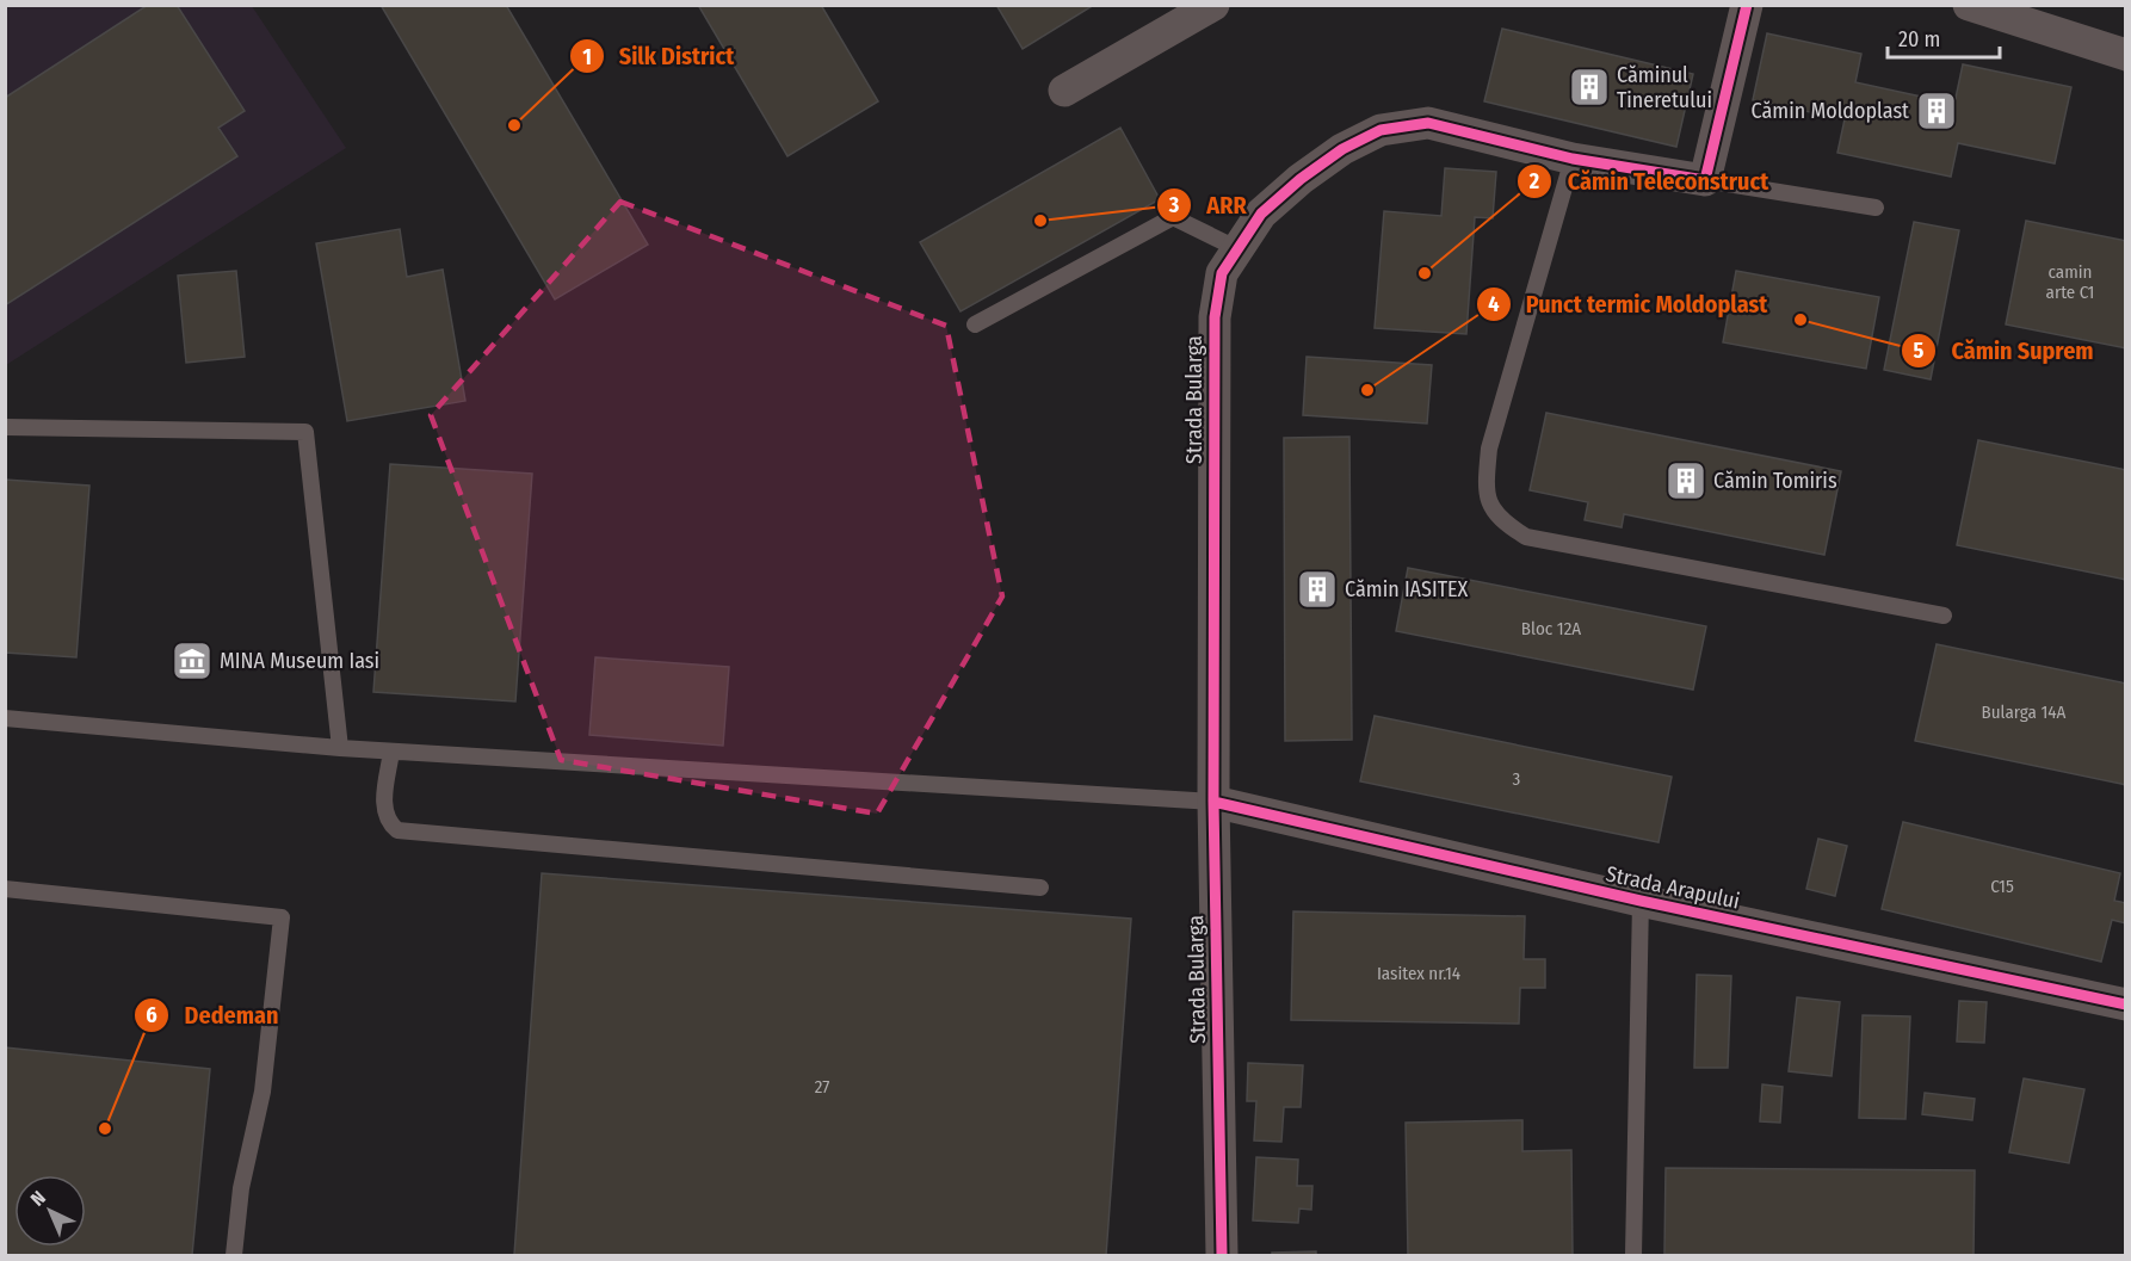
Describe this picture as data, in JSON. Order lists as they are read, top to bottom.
{
  "streets": {
    "street": ["Strada Bularga", "Strada Arapului"]
  },
  "crossings": [
    ["Strada Bularga", "Strada Arapului"]
  ],
  "places": {
    "building": [
      "Căminul Tineretului",
      "Cămin Moldoplast",
      "Cămin Tomiris",
      "Cămin IASITEX"
    ],
    "other": [
      "Silk District",
      "ARR",
      "Cămin Teleconstruct",
      "Cămin Suprem",
      "Punct termic Moldoplast",
      "Dedeman"
    ],
    "museum": ["MINA Museum Iasi"]
  },
  "house_numbers": [
    "camin arte C1",
    "Bloc 12A",
    "Bularga 14A",
    "3",
    "C15",
    "Iasitex nr.14",
    "27"
  ],
  "scale_bar": "20 m",
  "north": "top left"
}
